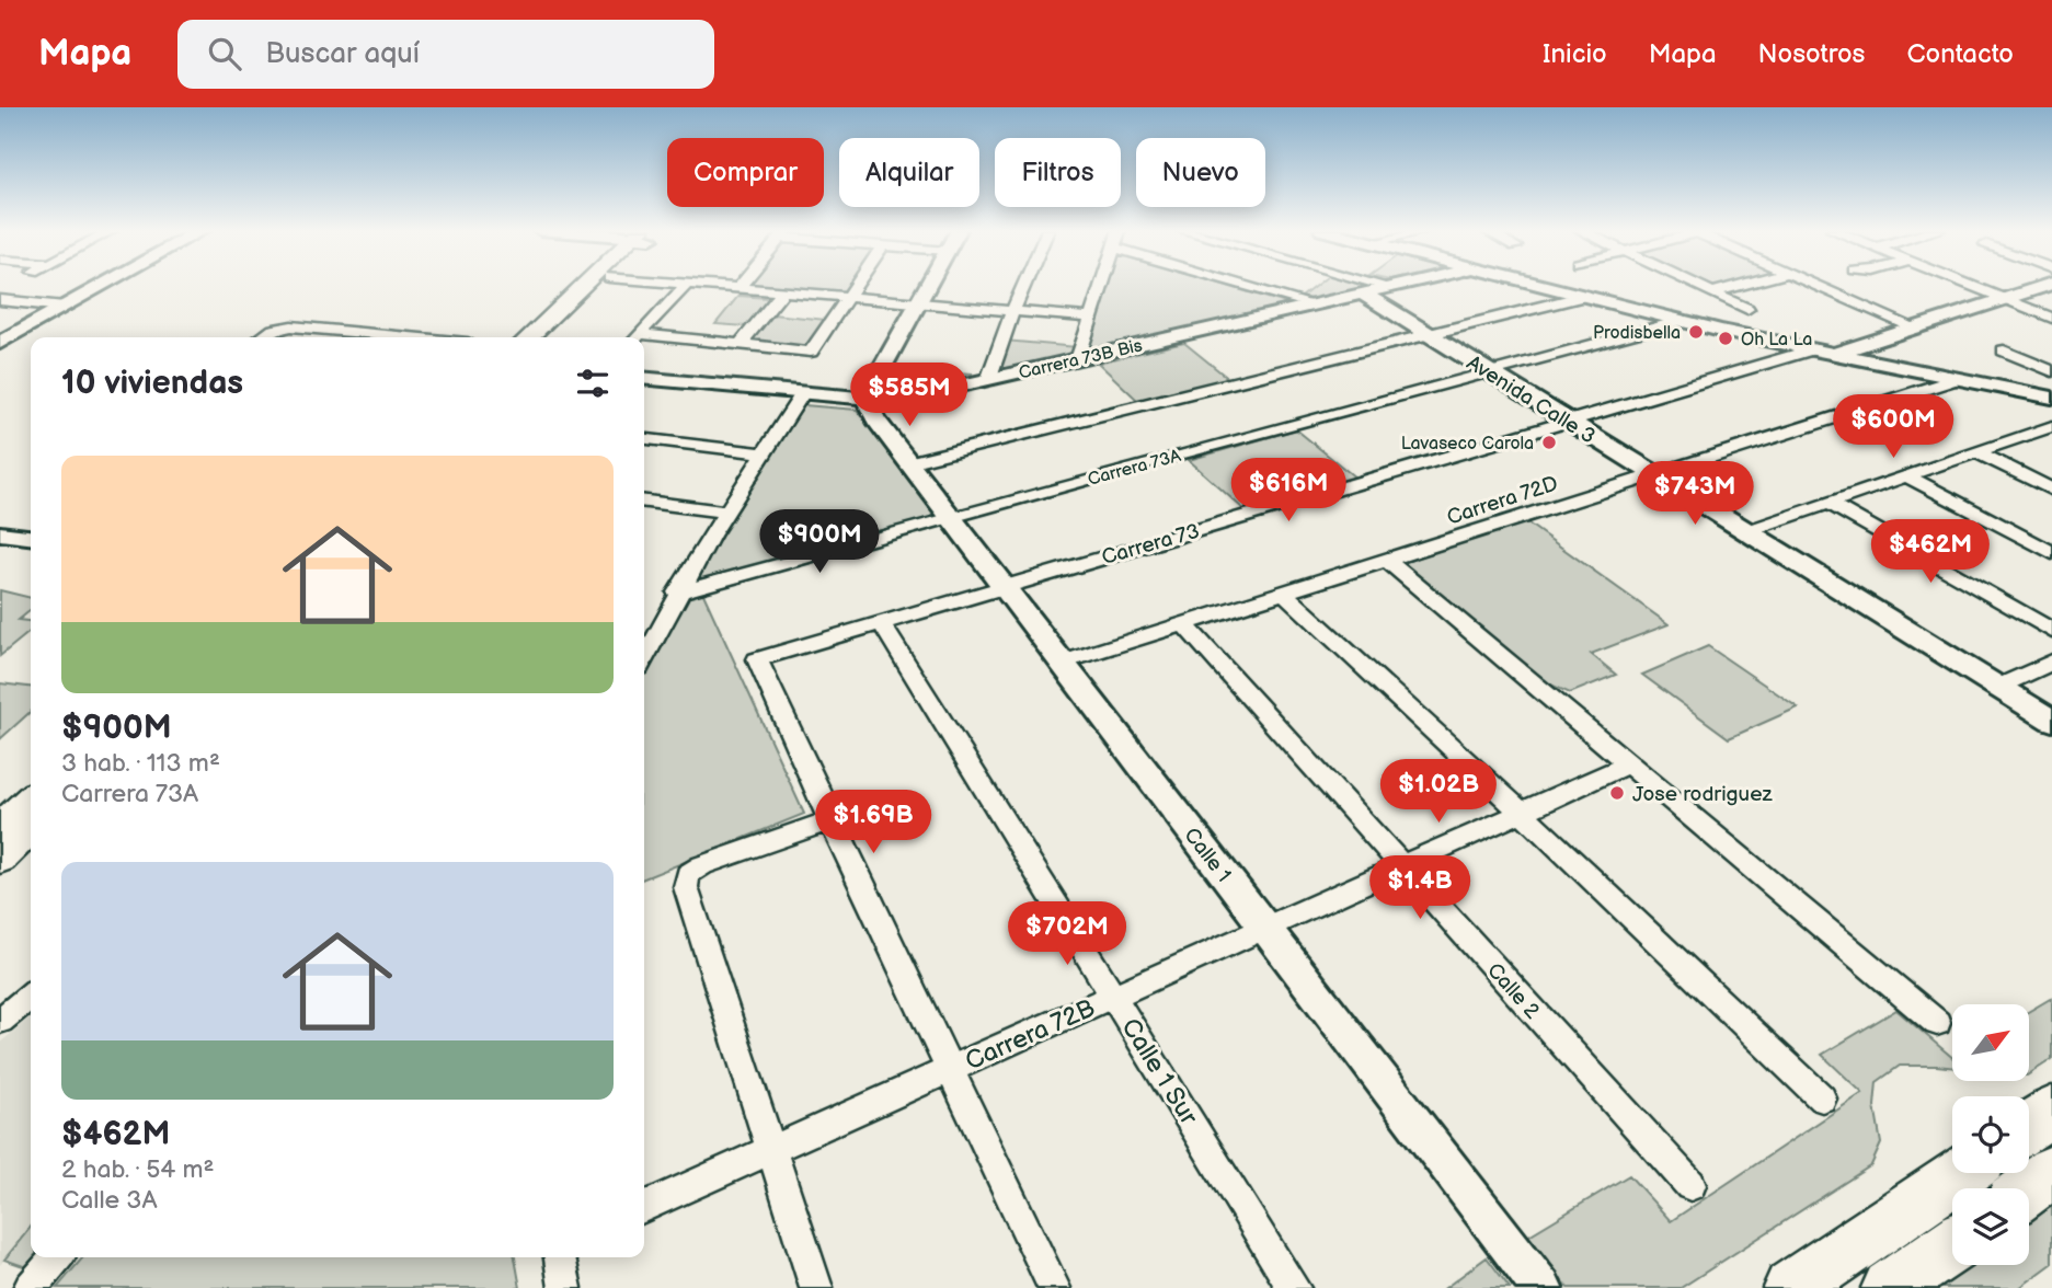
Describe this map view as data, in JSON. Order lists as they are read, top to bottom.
{
  "streets": {
    "street": [
      "Carrera 73B Bis",
      "Avenida Calle 3",
      "Carrera 73A",
      "Carrera 72D",
      "Carrera 73",
      "Calle 1",
      "Calle 2",
      "Carrera 72B",
      "Calle 1 Sur"
    ]
  },
  "crossings": [
    ["Carrera 73B Bis", "Avenida Calle 3"],
    ["Carrera 73B Bis", "Calle 1"],
    ["Avenida Calle 3", "Carrera 73A"],
    ["Avenida Calle 3", "Carrera 72D"],
    ["Avenida Calle 3", "Carrera 73"],
    ["Carrera 73A", "Calle 1"],
    ["Carrera 72D", "Calle 1"],
    ["Carrera 72D", "Calle 2"],
    ["Carrera 73", "Calle 1"],
    ["Carrera 73", "Calle 1 Sur"],
    ["Calle 1", "Carrera 72B"],
    ["Calle 2", "Carrera 72B"],
    ["Carrera 72B", "Calle 1 Sur"]
  ],
  "places": [
    "Prodisbella",
    "Oh La La",
    "Lavaseco Carola",
    "Jose rodriguez"
  ],
  "north": "top right",
  "page": {
    "header": "Mapa",
    "search": "Buscar aquí",
    "nav": [
      "Inicio",
      "Mapa",
      "Nosotros",
      "Contacto"
    ],
    "chip": [
      "Comprar",
      "Alquilar",
      "Filtros",
      "Nuevo"
    ],
    "heading": "10 viviendas",
    "price": [
      "$585M",
      "$600M",
      "$616M",
      "$743M",
      "$900M",
      "$462M",
      "$1.02B",
      "$1.69B",
      "$1.4B",
      "$702M"
    ],
    "list": [
      {
        "name": "$900M",
        "note": "3 hab. · 113 m² · Carrera 73A"
      },
      {
        "name": "$462M",
        "note": "2 hab. · 54 m² · Calle 3A"
      }
    ]
  }
}
